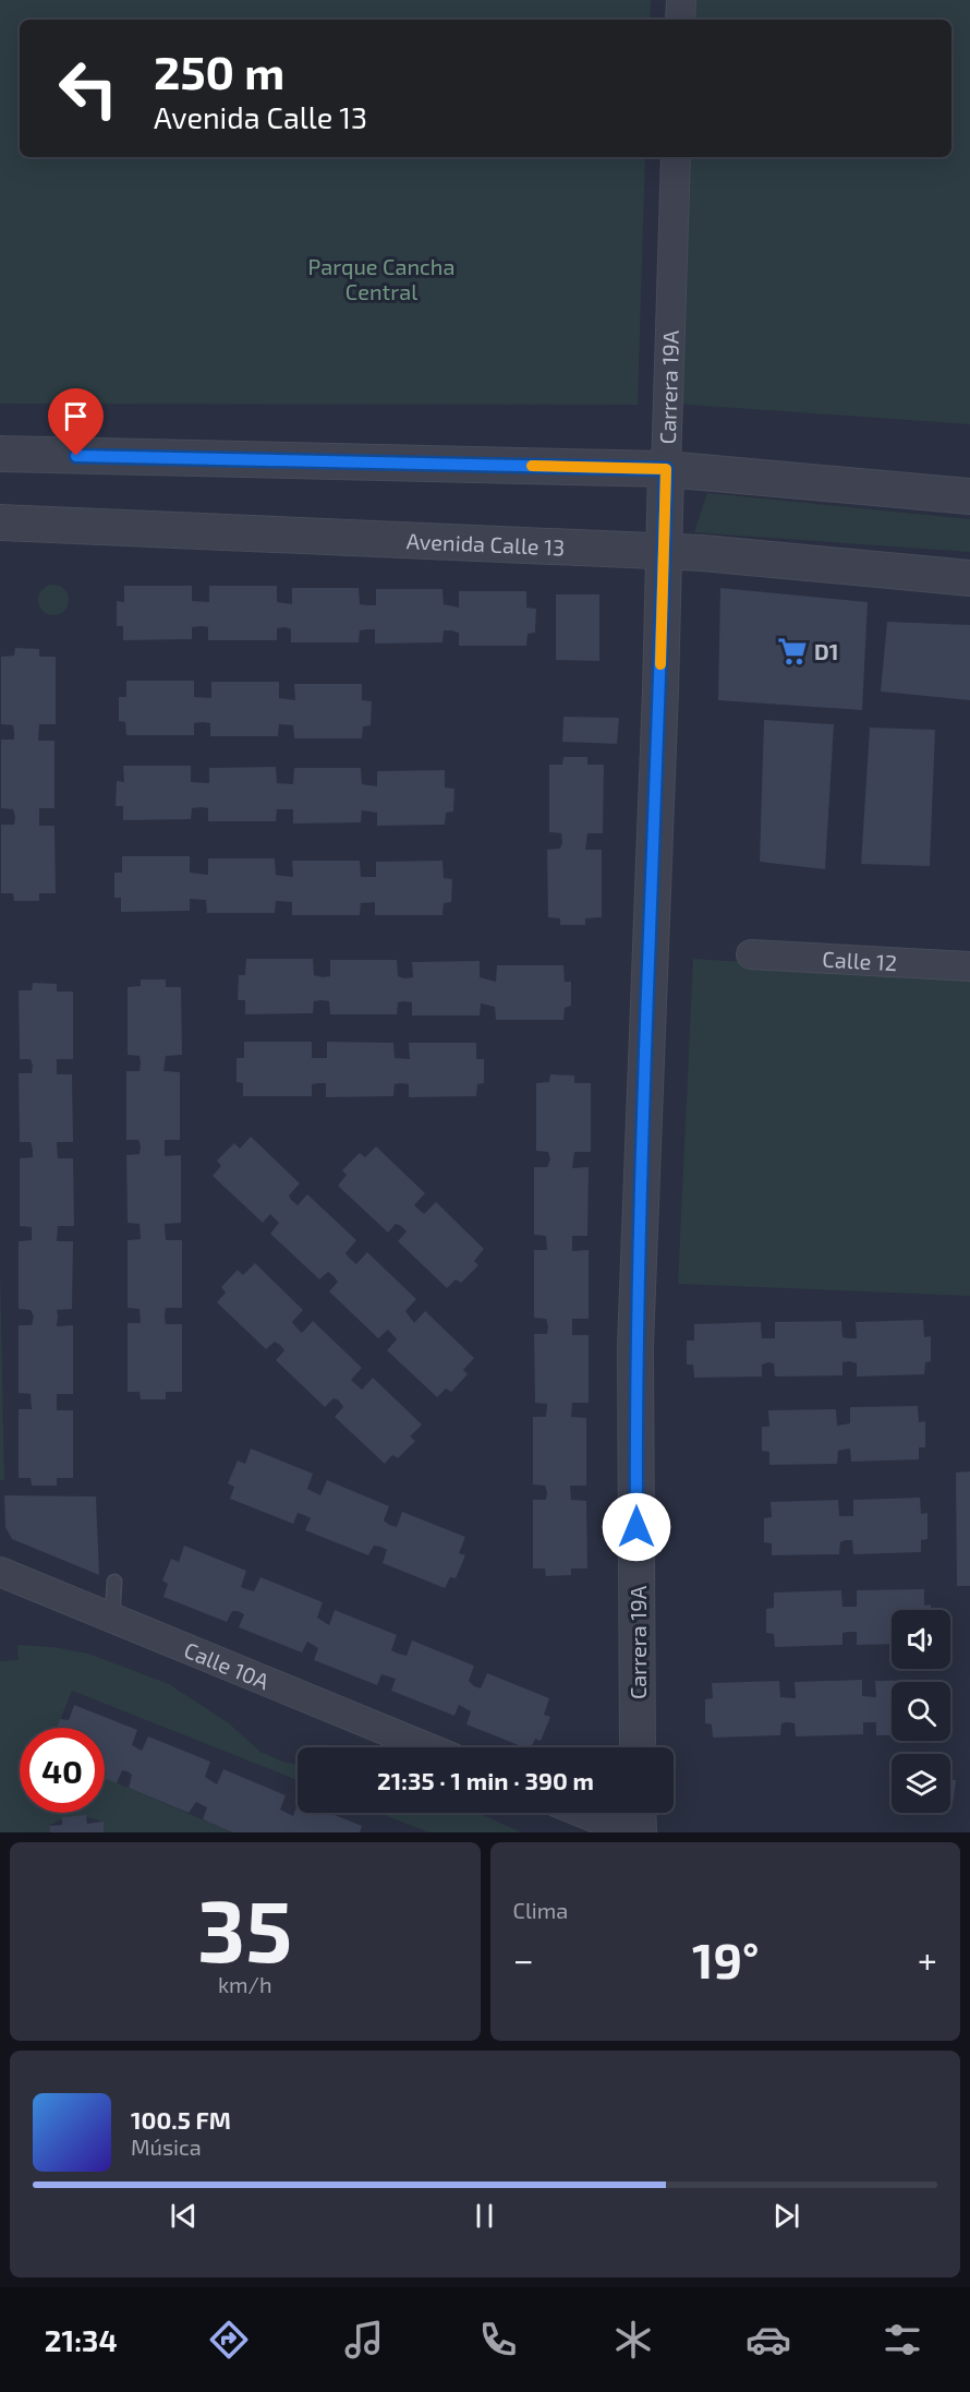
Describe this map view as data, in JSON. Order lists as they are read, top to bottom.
{
  "streets": {
    "street": [
      "Carrera 19A",
      "Avenida Calle 13",
      "Calle 12",
      "Calle 10A"
    ]
  },
  "crossings": [
    ["Carrera 19A", "Avenida Calle 13"]
  ],
  "parks": ["Parque Cancha Central"],
  "places": {
    "supermarket": ["D1"]
  },
  "page": {
    "turn": ["250 m", "Avenida Calle 13"],
    "limit": "40",
    "trip": "21:35 · 1 min · 390 m",
    "tile": [
      ["35", "km/h"],
      "Clima"
    ],
    "heat": ["−", "19°", "+"],
    "song": ["100.5 FM", "Música"],
    "tabs": "21:34"
  }
}
